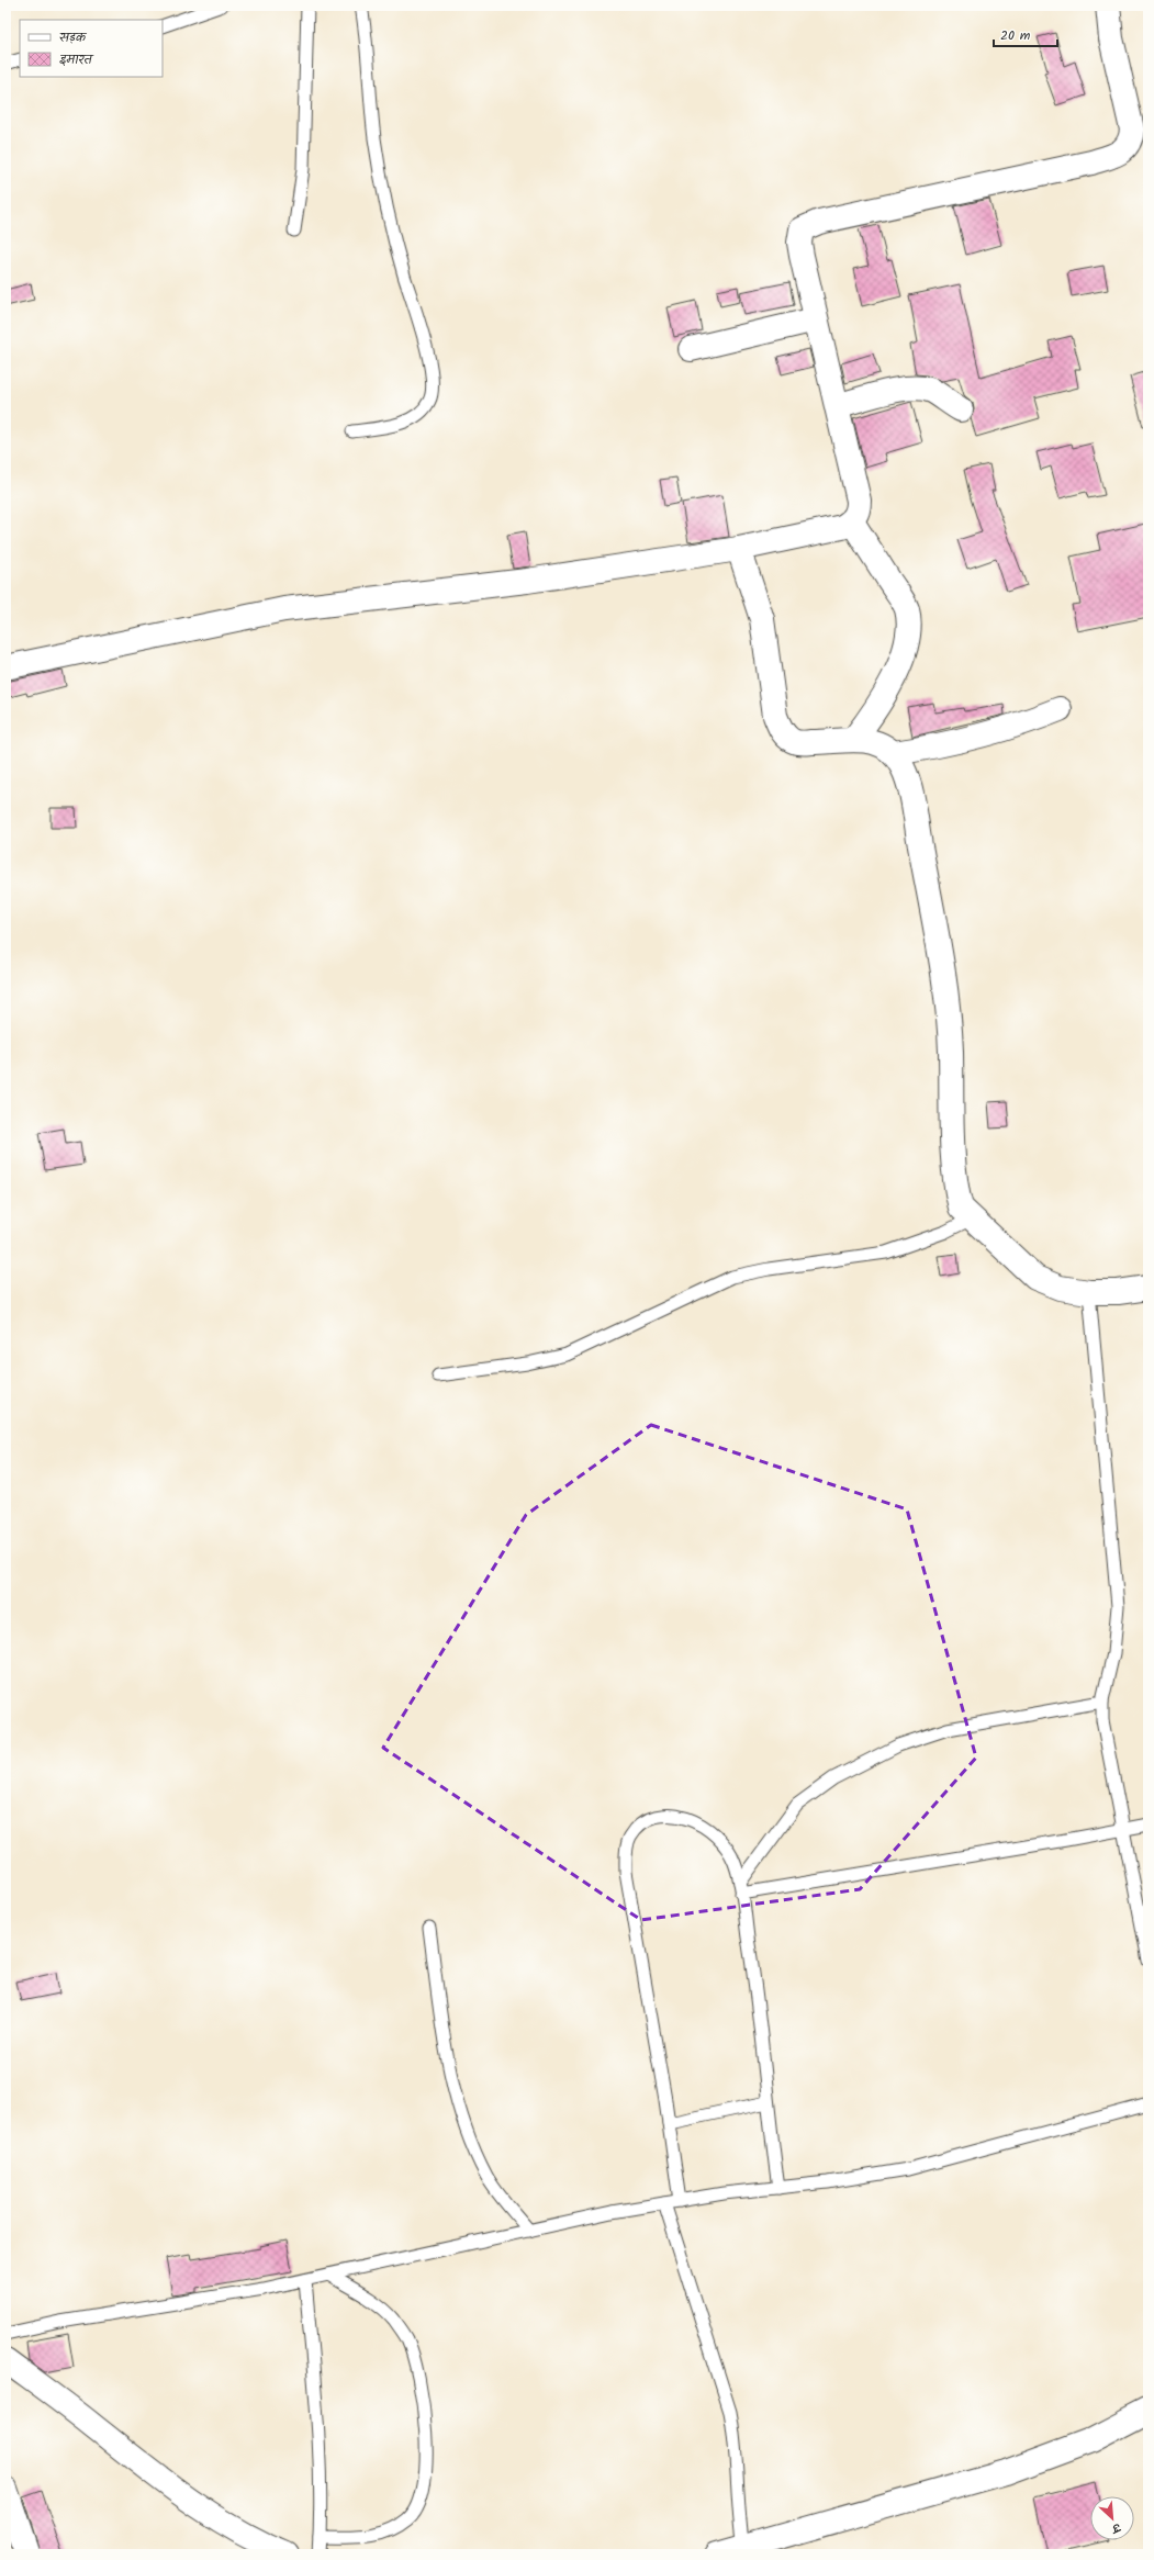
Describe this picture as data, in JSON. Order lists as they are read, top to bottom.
{
  "legend": ["सड़क", "इमारत"],
  "scale_bar": "20 m",
  "north": "bottom right"
}
